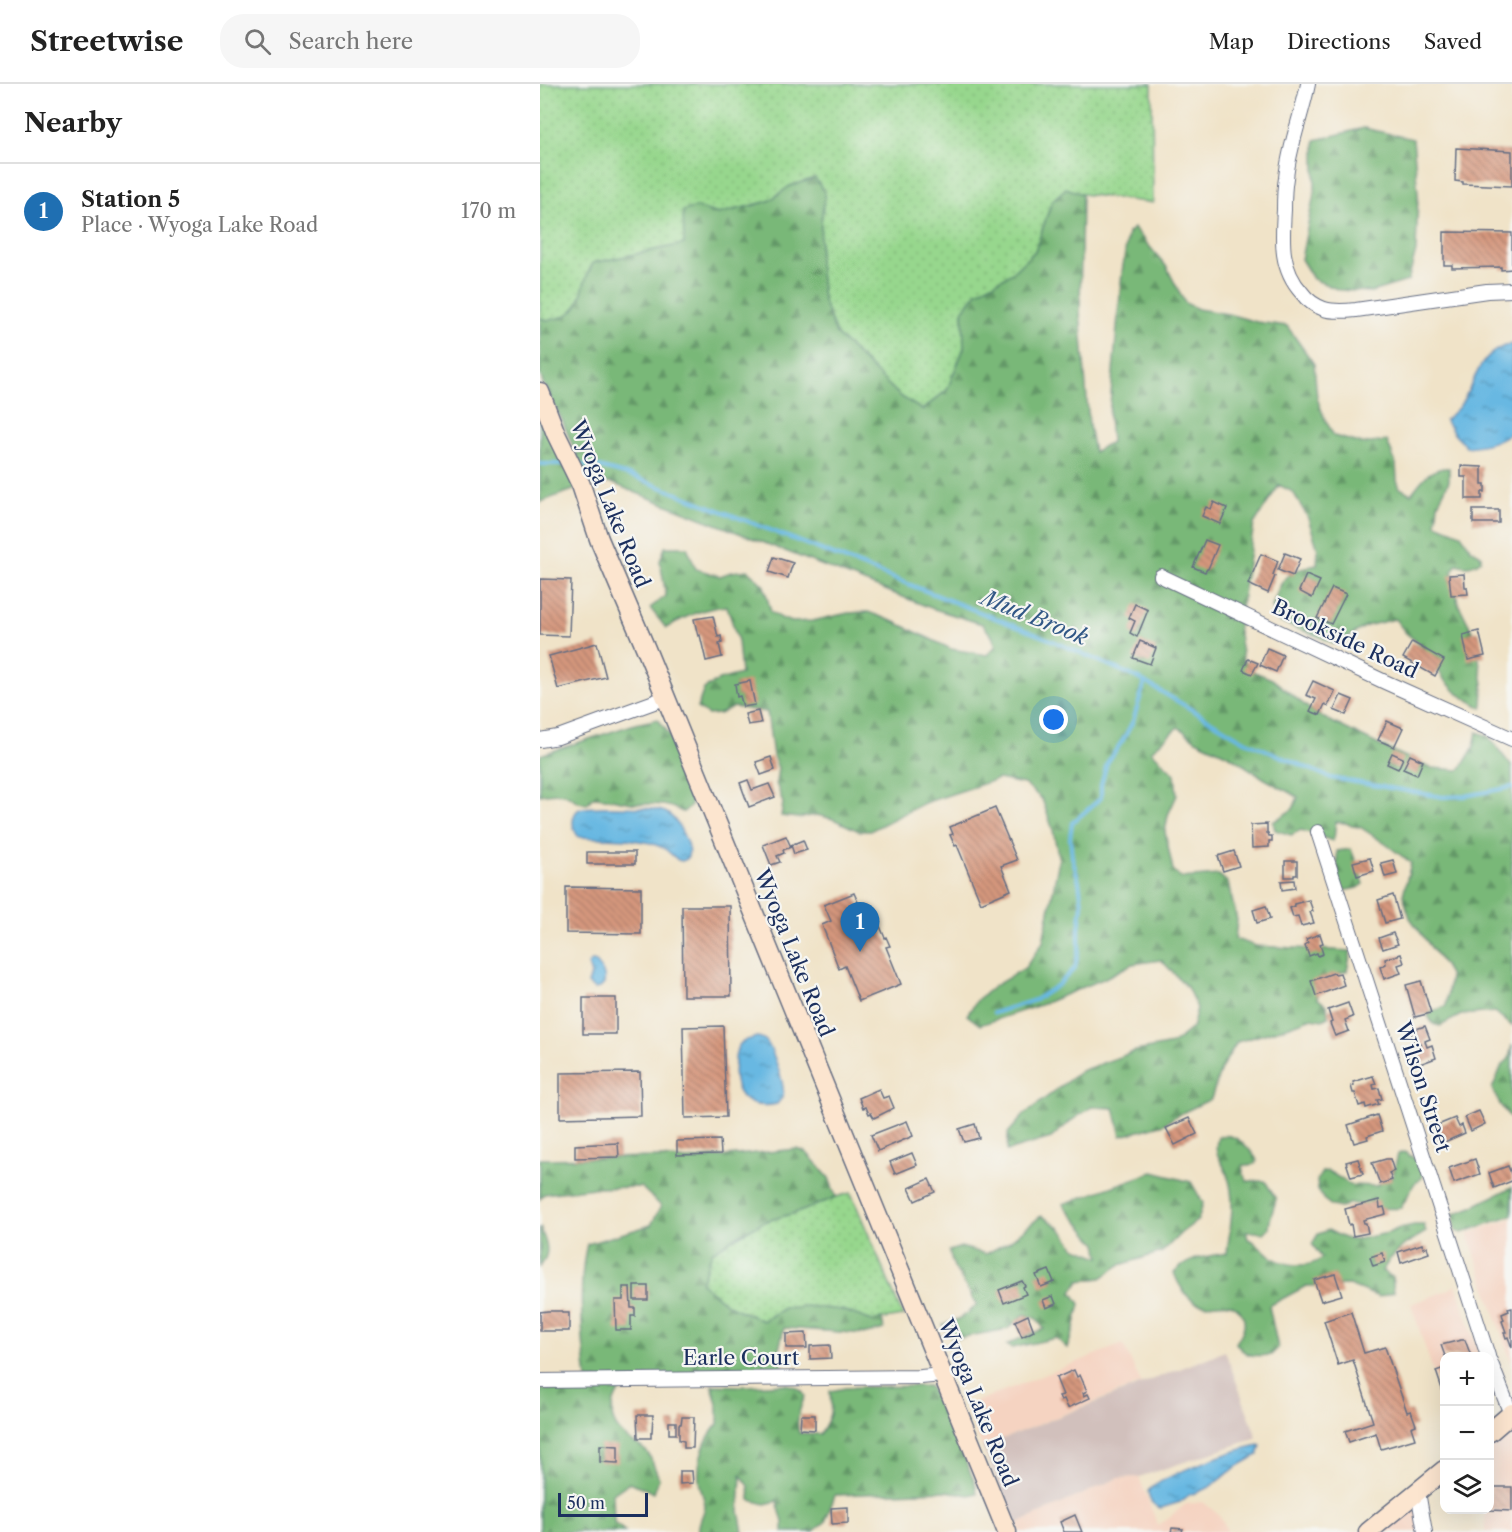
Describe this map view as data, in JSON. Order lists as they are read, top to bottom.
{
  "streets": {
    "street": [
      "Wyoga Lake Road",
      "Brookside Road",
      "Wilson Street",
      "Earle Court"
    ]
  },
  "crossings": [
    ["Wyoga Lake Road", "Earle Court"]
  ],
  "water": ["Mud Brook"],
  "scale_bar": "50 m",
  "page": {
    "header": "Streetwise",
    "search": "Search here",
    "nav": ["Map", "Directions", "Saved"],
    "heading": "Nearby",
    "list": [
      {
        "mark": "1",
        "name": "Station 5",
        "note": "Place · Wyoga Lake Road",
        "value": "170 m"
      }
    ],
    "pins": "1",
    "map_buttons": ["+", "−"],
    "scale": "50 m"
  }
}
